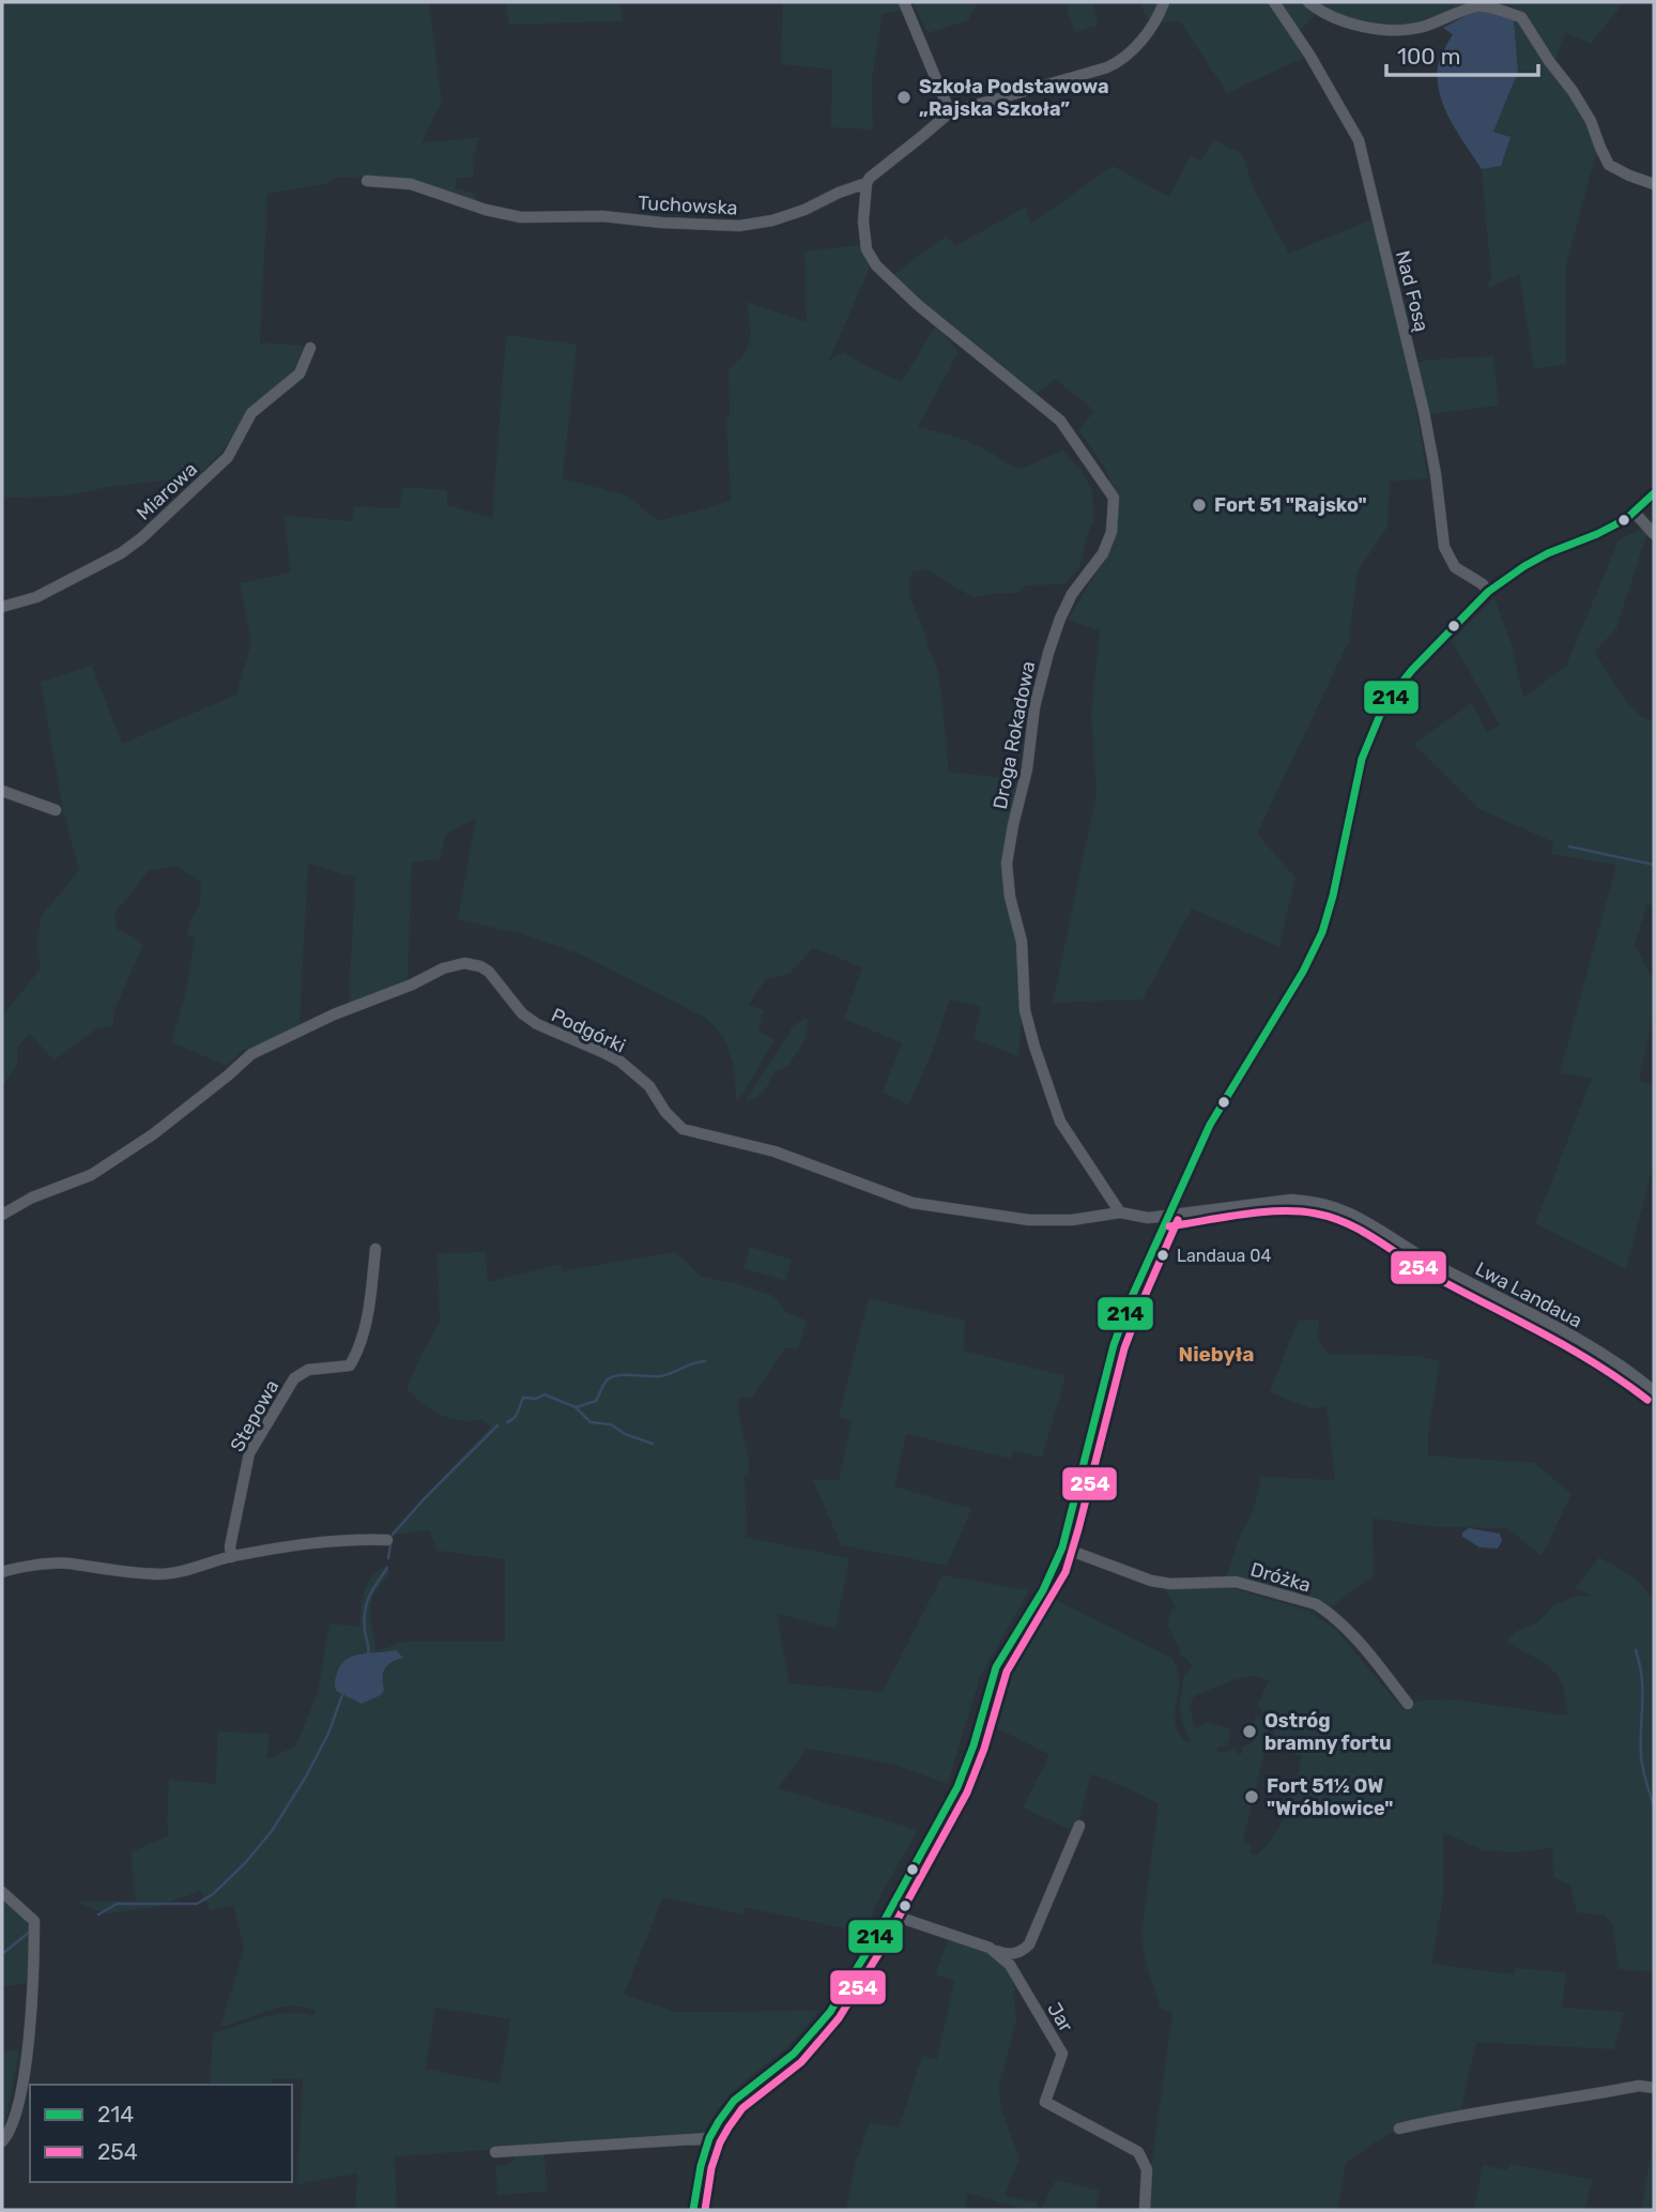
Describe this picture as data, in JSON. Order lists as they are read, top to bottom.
{
  "streets": {
    "street": [
      "Tuchowska",
      "Nad Fosą",
      "Miarowa",
      "Droga Rokadowa",
      "Podgórki",
      "Lwa Landaua",
      "Stepowa",
      "Dróżka",
      "Jar"
    ]
  },
  "crossings": [
    ["Tuchowska", "Droga Rokadowa"],
    ["Droga Rokadowa", "Podgórki"],
    ["Podgórki", "Lwa Landaua"]
  ],
  "districts": ["Niebyła"],
  "places": [
    "Szkoła Podstawowa „Rajska Szkoła”",
    "Fort 51 \"Rajsko\"",
    "Landaua 04",
    "Ostróg bramny fortu",
    "Fort 51½ OW \"Wróblowice\""
  ],
  "lines": ["transit line 214", "transit line 254"],
  "legend": ["214", "254"],
  "scale_bar": "100 m"
}
